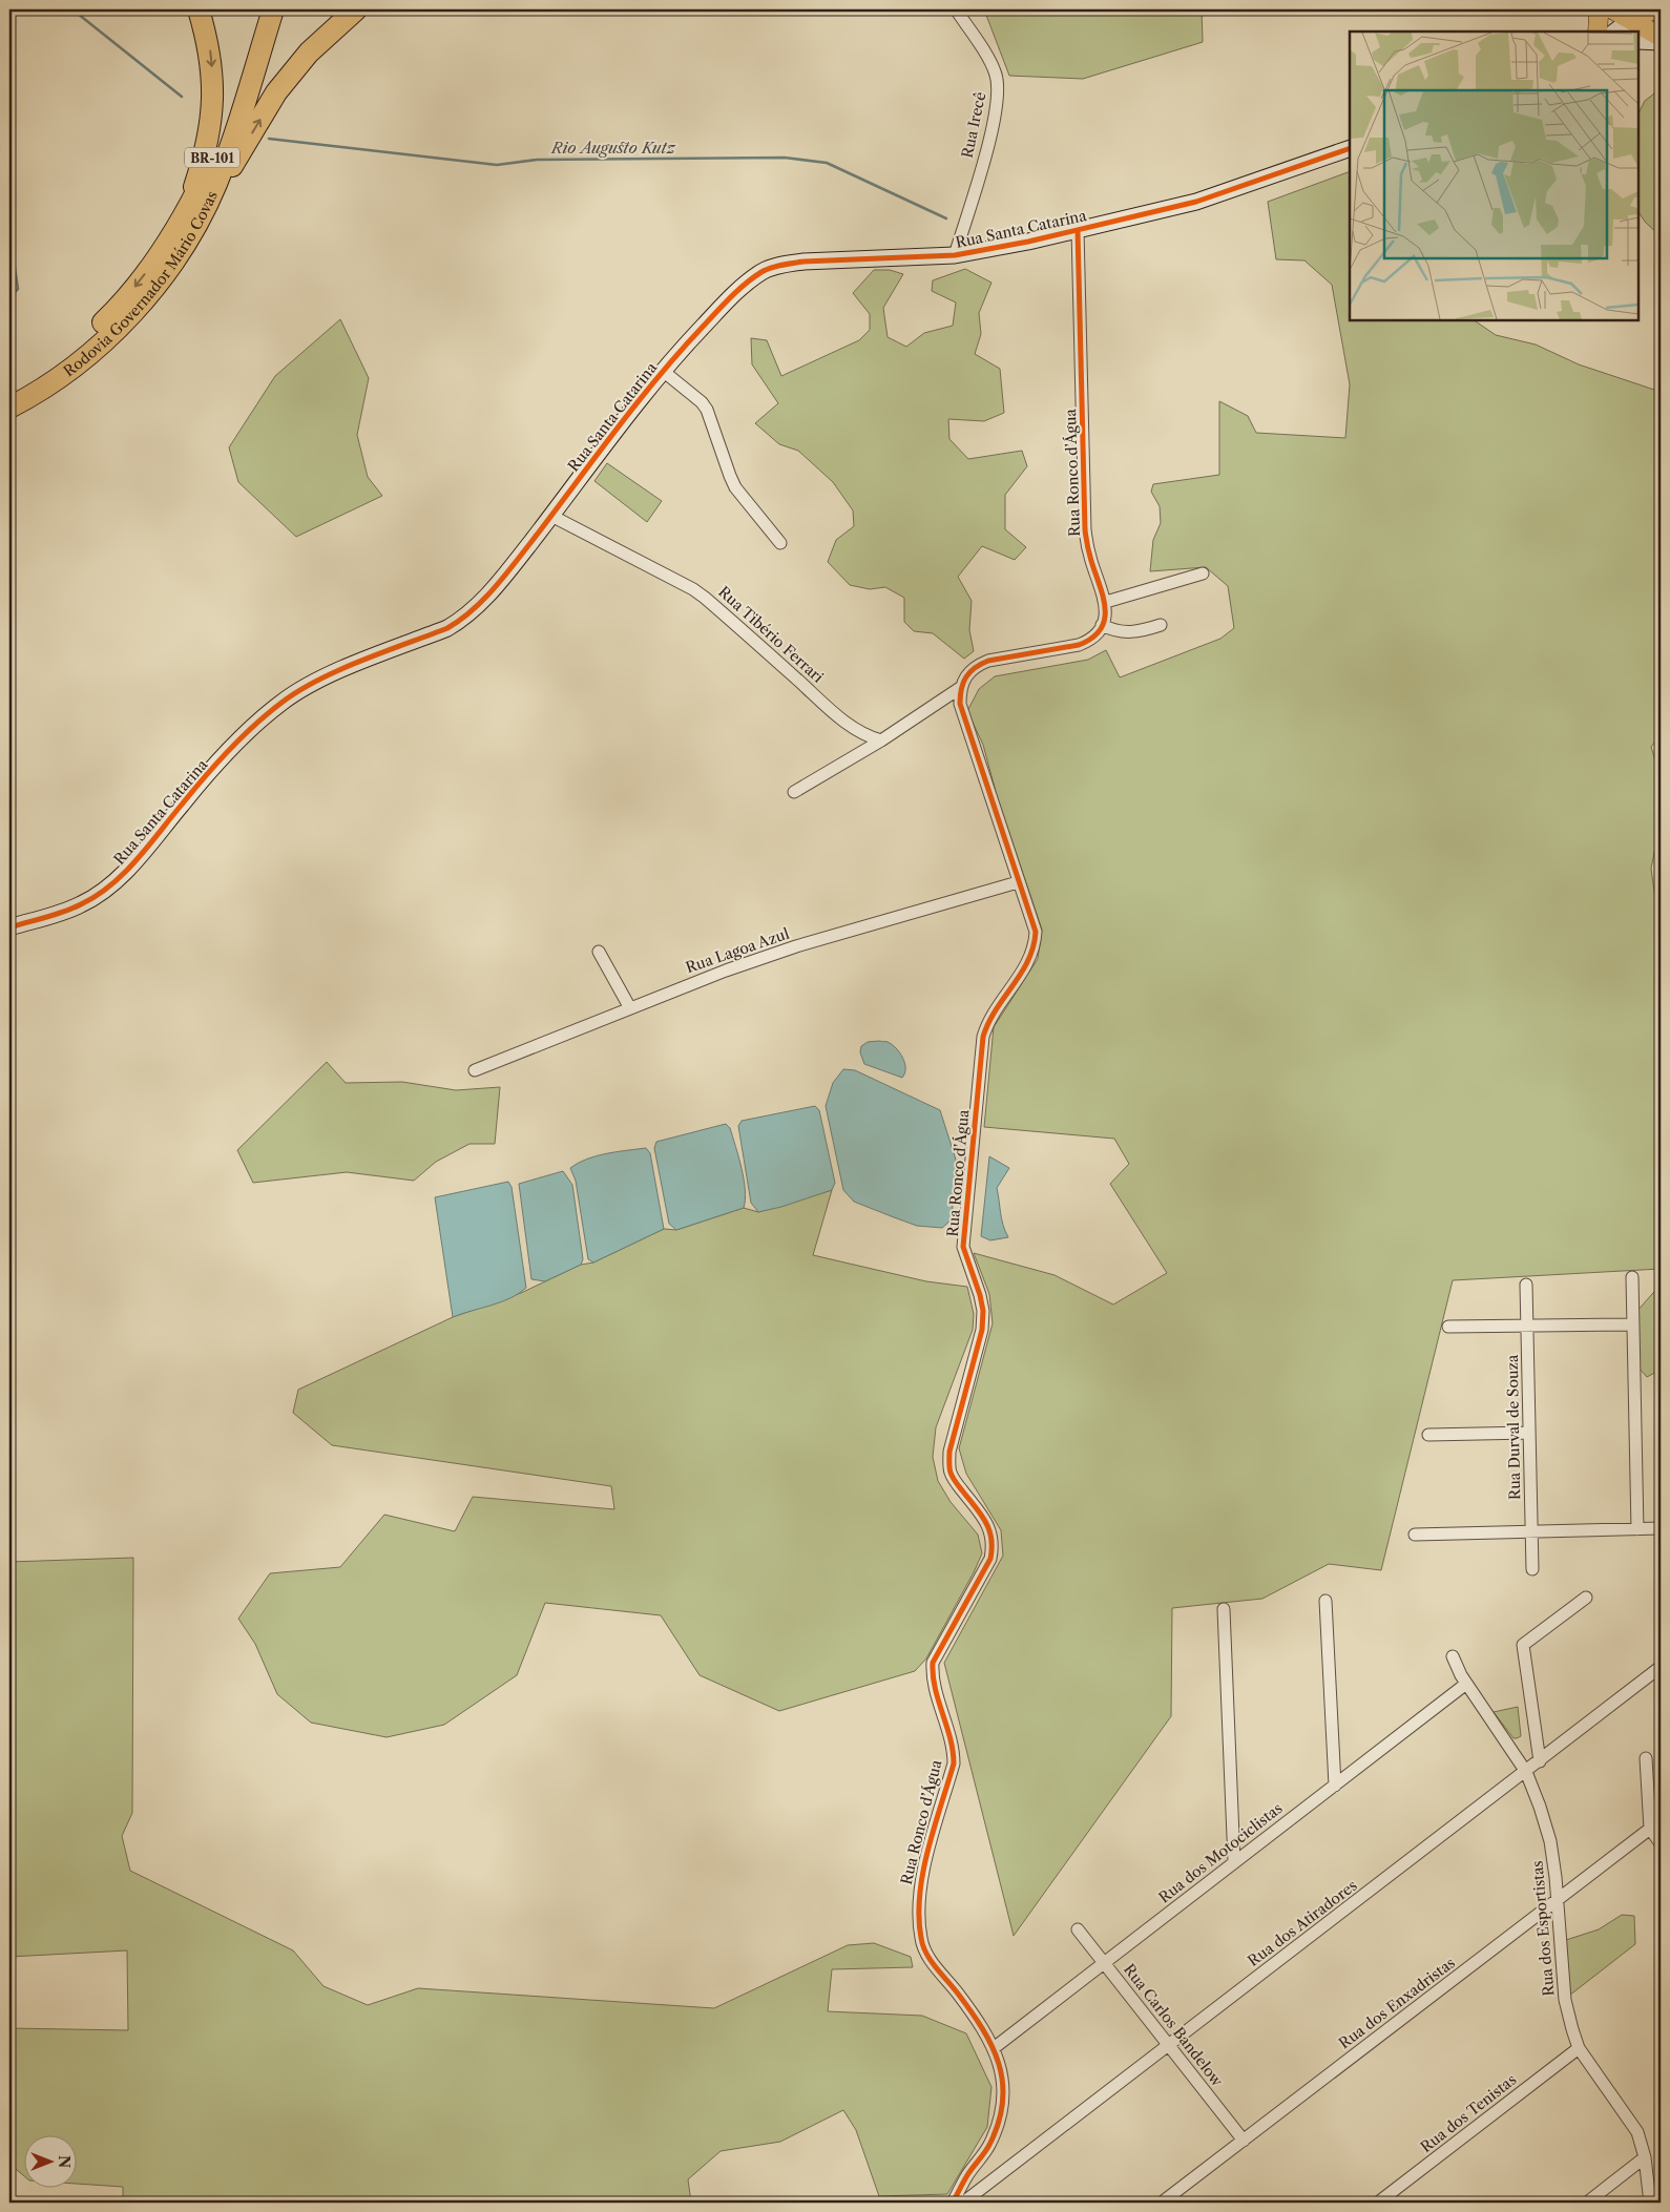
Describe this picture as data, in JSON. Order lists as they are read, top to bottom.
{
  "streets": {
    "highway": ["BR-101", "Rodovia Governador Mário Covas"],
    "street": [
      "Rua Irecê",
      "Rua Santa Catarina",
      "Rua Ronco d’Água",
      "Rua Tibério Ferrari",
      "Rua Lagoa Azul",
      "Rua Durval de Souza",
      "Rua dos Motociclistas",
      "Rua dos Atiradores",
      "Rua dos Esportistas",
      "Rua dos Enxadristas",
      "Rua Carlos Bandelow",
      "Rua dos Tenistas"
    ]
  },
  "crossings": [
    ["Rua Irecê", "Rua Santa Catarina"],
    ["Rua Santa Catarina", "Rua Ronco d’Água"],
    ["Rua Santa Catarina", "Rua Tibério Ferrari"],
    ["Rua Ronco d’Água", "Rua Lagoa Azul"],
    ["Rua Ronco d’Água", "Rua dos Motociclistas"],
    ["Rua dos Motociclistas", "Rua dos Esportistas"],
    ["Rua dos Motociclistas", "Rua Carlos Bandelow"],
    ["Rua dos Atiradores", "Rua dos Esportistas"],
    ["Rua dos Atiradores", "Rua Carlos Bandelow"],
    ["Rua dos Esportistas", "Rua dos Enxadristas"],
    ["Rua dos Esportistas", "Rua dos Tenistas"],
    ["Rua dos Enxadristas", "Rua Carlos Bandelow"]
  ],
  "water": ["Rio Augusto Kutz"],
  "north": "right"
}
